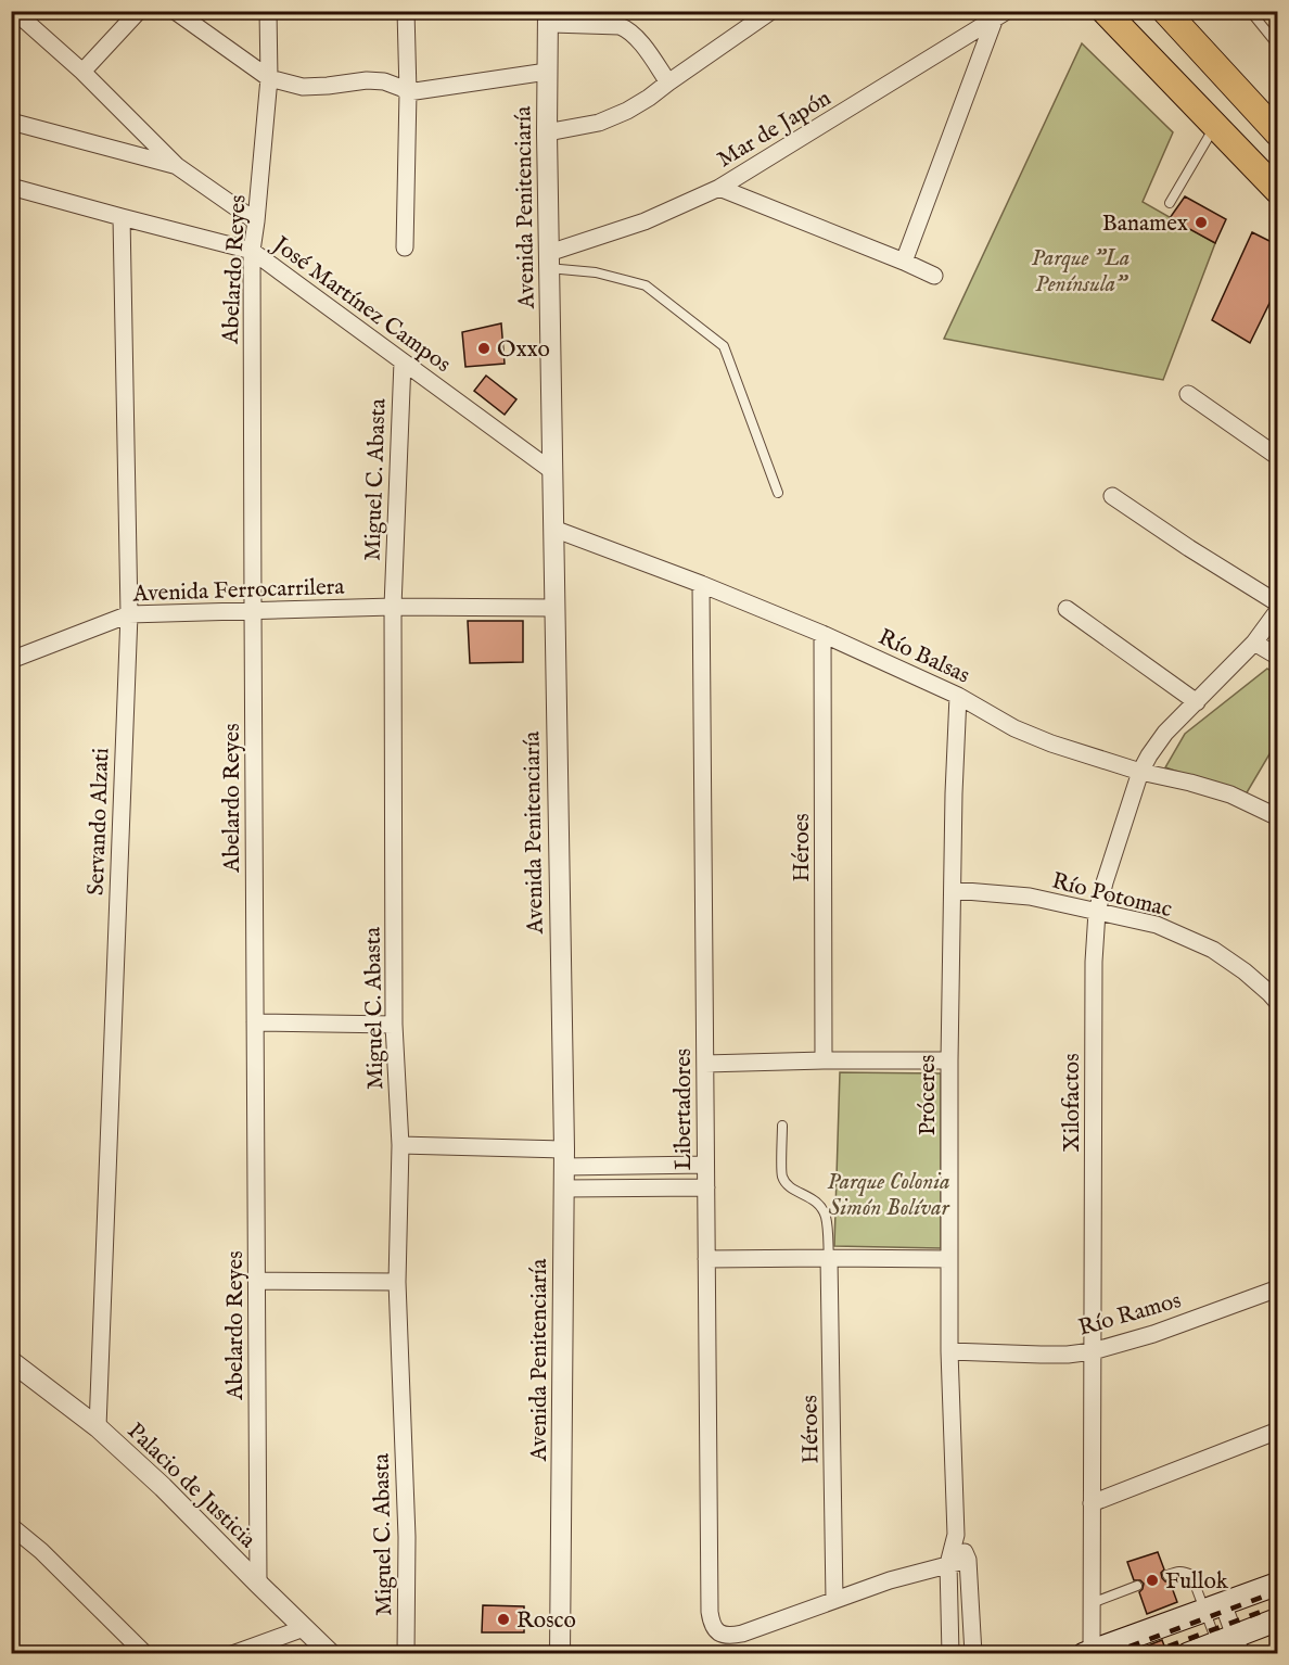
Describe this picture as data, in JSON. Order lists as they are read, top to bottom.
{
  "streets": {
    "street": [
      "Mar de Japón",
      "Avenida Penitenciaría",
      "Abelardo Reyes",
      "José Martínez Campos",
      "Miguel C. Abasta",
      "Avenida Ferrocarrilera",
      "Río Balsas",
      "Servando Alzati",
      "Héroes",
      "Río Potomac",
      "Próceres",
      "Xilofactos",
      "Libertadores",
      "Río Ramos",
      "Palacio de Justicia"
    ]
  },
  "crossings": [
    ["Mar de Japón", "Avenida Penitenciaría"],
    ["Avenida Penitenciaría", "José Martínez Campos"],
    ["Avenida Penitenciaría", "Avenida Ferrocarrilera"],
    ["Avenida Penitenciaría", "Río Balsas"],
    ["Abelardo Reyes", "José Martínez Campos"],
    ["Abelardo Reyes", "Avenida Ferrocarrilera"],
    ["Abelardo Reyes", "Palacio de Justicia"],
    ["José Martínez Campos", "Miguel C. Abasta"],
    ["José Martínez Campos", "Servando Alzati"],
    ["Miguel C. Abasta", "Avenida Ferrocarrilera"],
    ["Avenida Ferrocarrilera", "Servando Alzati"],
    ["Río Balsas", "Héroes"],
    ["Río Balsas", "Próceres"],
    ["Río Balsas", "Xilofactos"],
    ["Río Balsas", "Libertadores"],
    ["Servando Alzati", "Palacio de Justicia"],
    ["Héroes", "Libertadores"],
    ["Río Potomac", "Próceres"],
    ["Río Potomac", "Xilofactos"],
    ["Próceres", "Río Ramos"],
    ["Xilofactos", "Río Ramos"]
  ],
  "parks": ["Parque \"La Península\"", "Parque Colonia Simón Bolívar"],
  "places": [
    "Banamex",
    "Oxxo",
    "Fullok",
    "Rosco"
  ]
}
